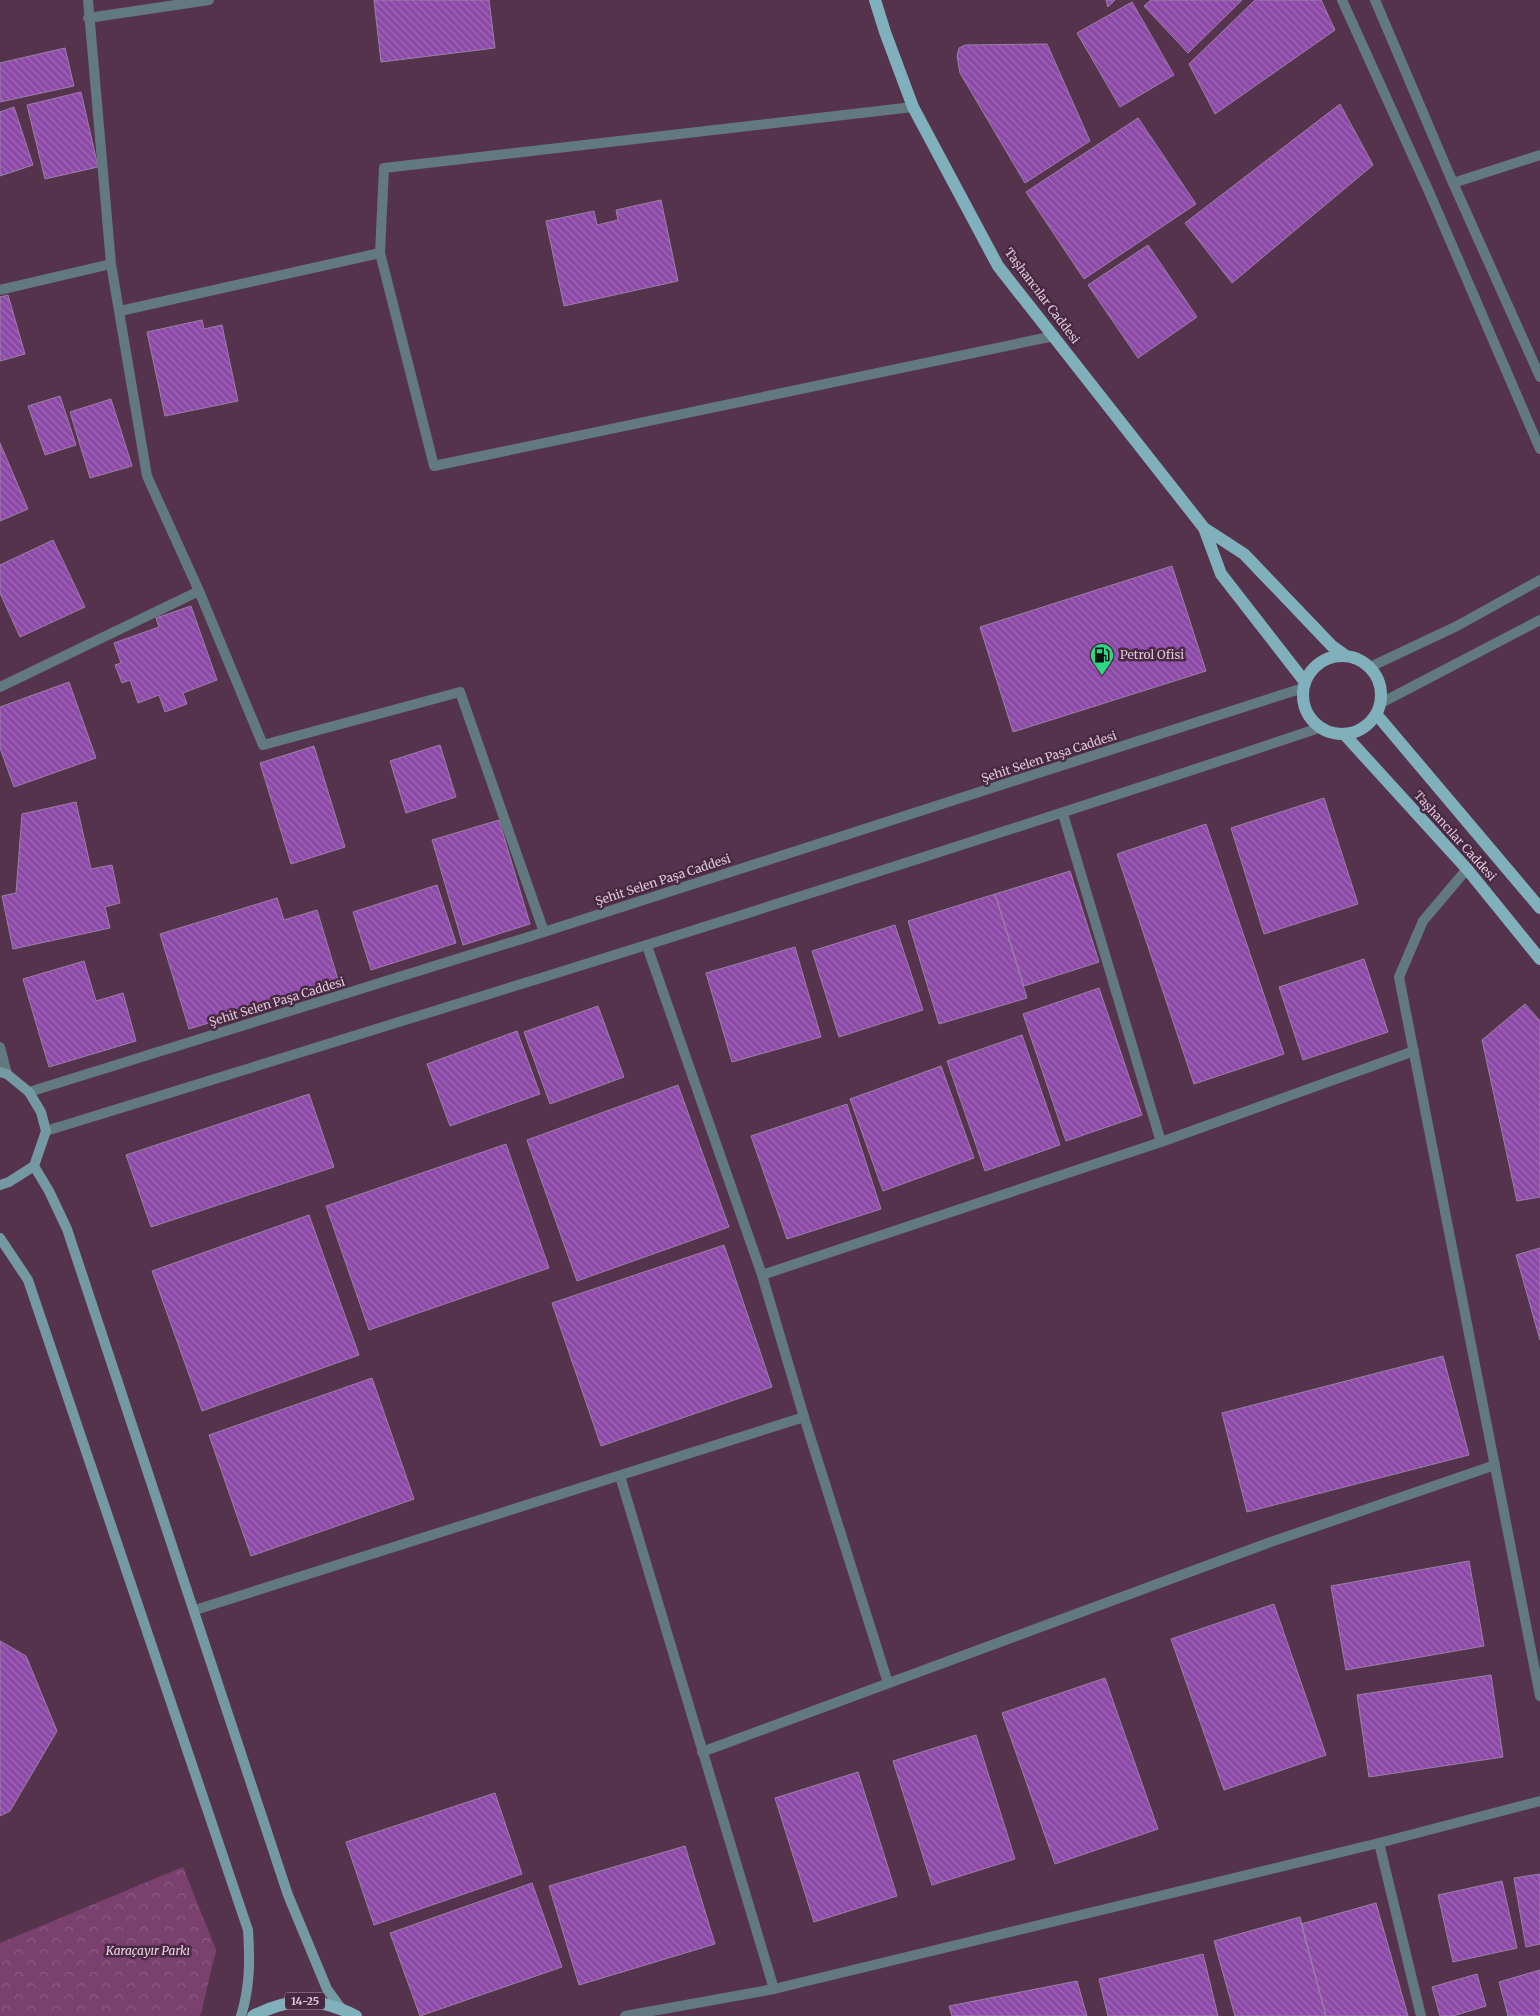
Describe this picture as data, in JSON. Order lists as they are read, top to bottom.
{
  "streets": {
    "main road": ["Taşhancılar Caddesi", "14-25"],
    "street": ["Şehit Selen Paşa Caddesi"]
  },
  "crossings": [
    ["Taşhancılar Caddesi", "Şehit Selen Paşa Caddesi"]
  ],
  "parks": ["Karaçayır Parkı"],
  "places": {
    "fuel station": ["Petrol Ofisi"]
  }
}
